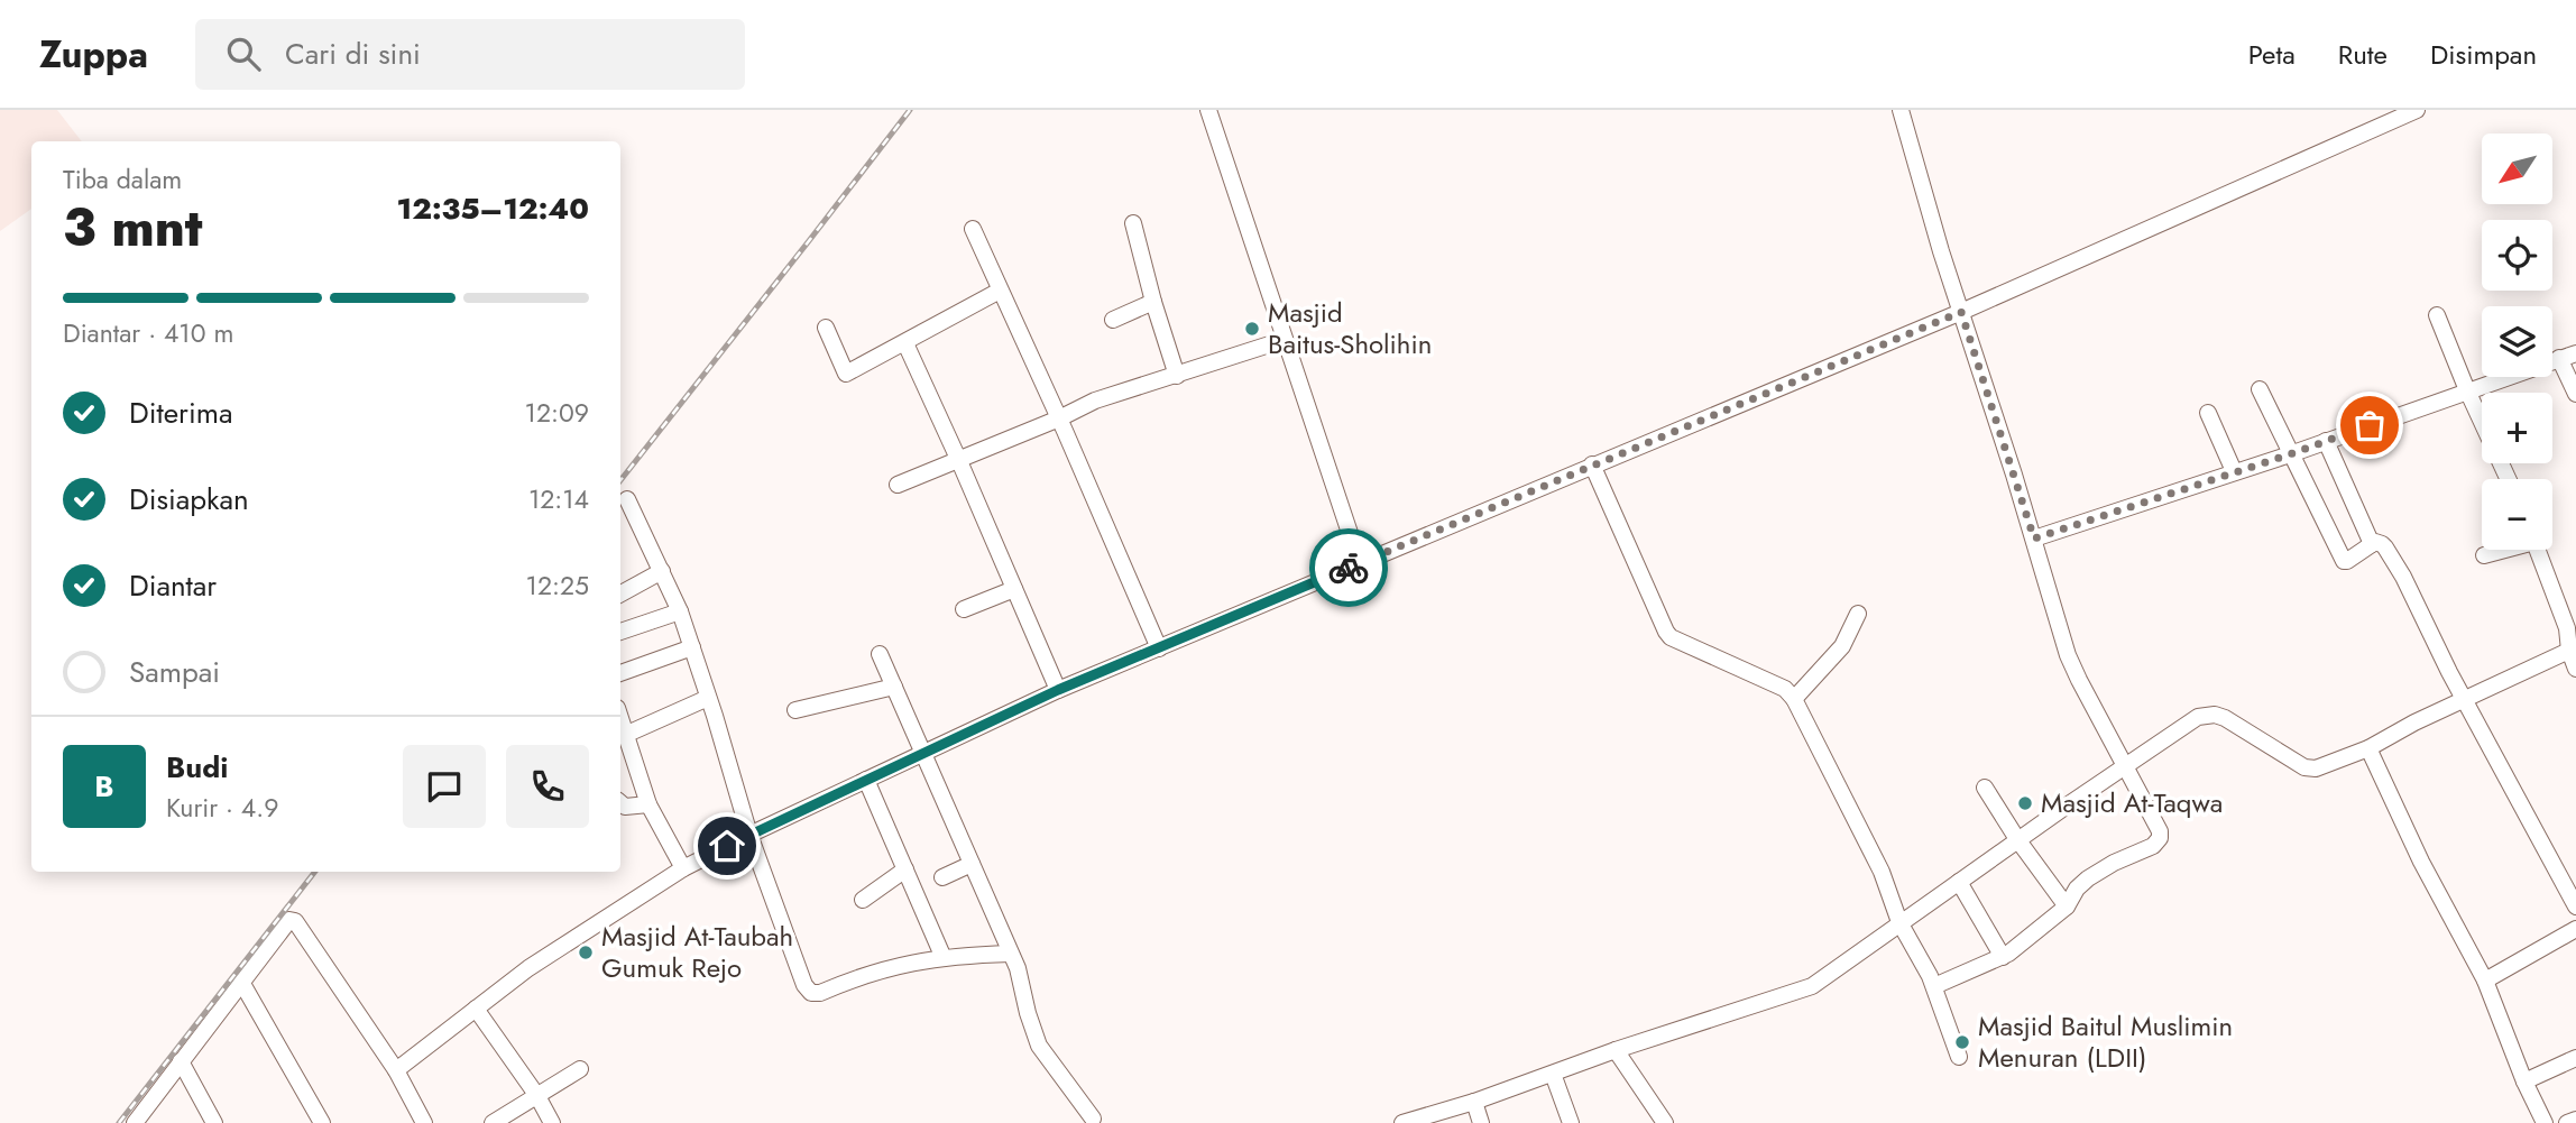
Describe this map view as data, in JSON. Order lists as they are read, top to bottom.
{
  "places": [
    "Masjid Baitus-Sholihin",
    "Masjid At-Taqwa",
    "Masjid At-Taubah Gumuk Rejo",
    "Masjid Baitul Muslimin Menuran (LDII)"
  ],
  "north": "bottom left",
  "page": {
    "header": "Zuppa",
    "search": "Cari di sini",
    "nav": ["Peta", "Rute", "Disimpan"],
    "map_buttons": ["+", "−"],
    "heading": ["3 mnt", "Tiba dalam", "12:35–12:40"],
    "panel": ["Budi", "Kurir · 4.9"],
    "bar": "Diantar · 410 m",
    "list": [
      ["Diterima", "12:09"],
      ["Disiapkan", "12:14"],
      ["Diantar", "12:25"],
      "Sampai"
    ],
    "round": "B"
  }
}
